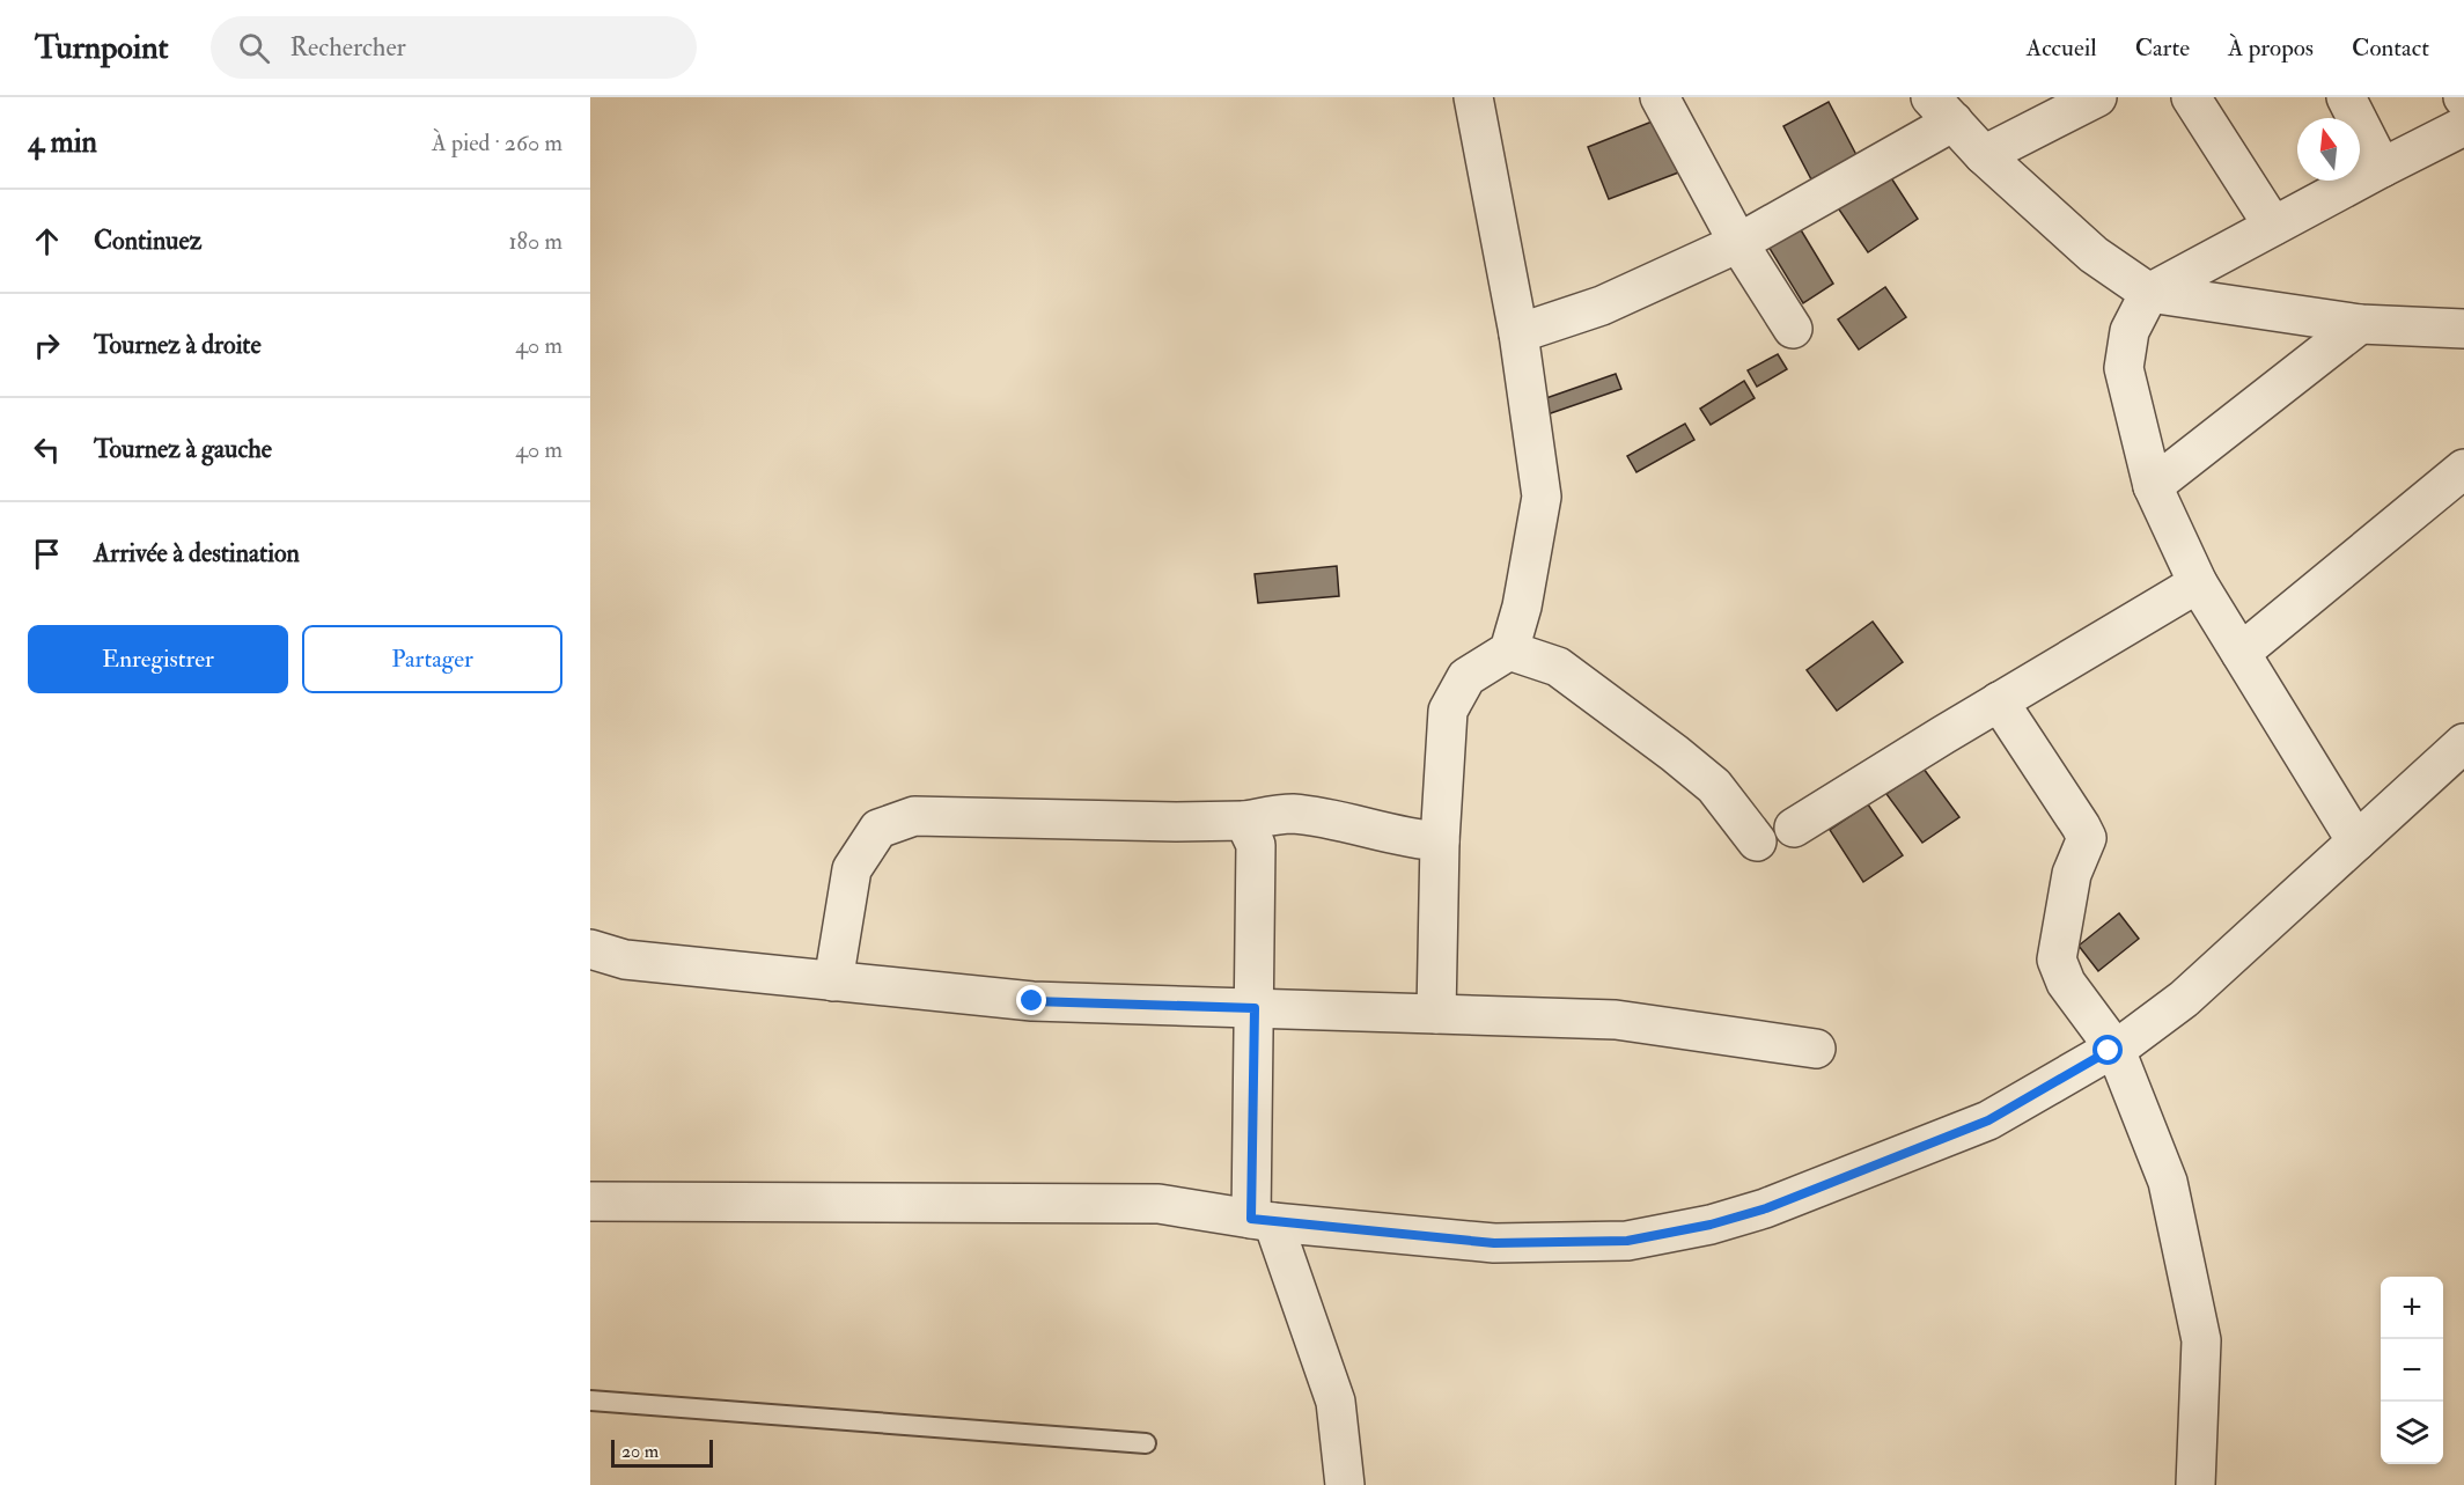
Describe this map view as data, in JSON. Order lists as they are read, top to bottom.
{
  "scale_bar": "20 m",
  "north": "top",
  "page": {
    "header": "Turnpoint",
    "search": "Rechercher",
    "nav": [
      "Accueil",
      "Carte",
      "À propos",
      "Contact"
    ],
    "heading": ["4 min", "À pied · 260 m"],
    "list": [
      ["Continuez", "180 m"],
      ["Tournez à droite", "40 m"],
      ["Tournez à gauche", "40 m"],
      "Arrivée à destination"
    ],
    "buttons": ["Enregistrer", "Partager"],
    "map_buttons": ["+", "−"],
    "scale": "20 m"
  }
}
